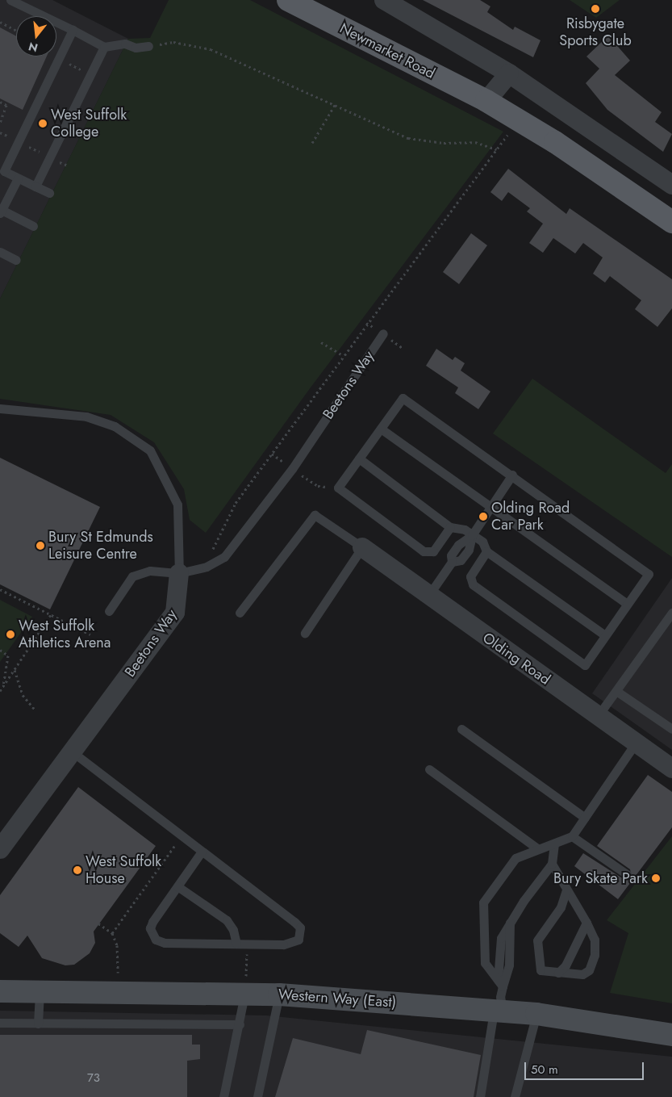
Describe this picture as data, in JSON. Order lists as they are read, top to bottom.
{
  "streets": {
    "main road": ["Newmarket Road"],
    "street": ["Beetons Way", "Olding Road", "Western Way (East)"]
  },
  "places": [
    "Risbygate Sports Club",
    "West Suffolk College",
    "Olding Road Car Park",
    "Bury St Edmunds Leisure Centre",
    "West Suffolk Athletics Arena",
    "West Suffolk House",
    "Bury Skate Park"
  ],
  "house_numbers": ["73"],
  "scale_bar": "50 m",
  "north": "bottom"
}
